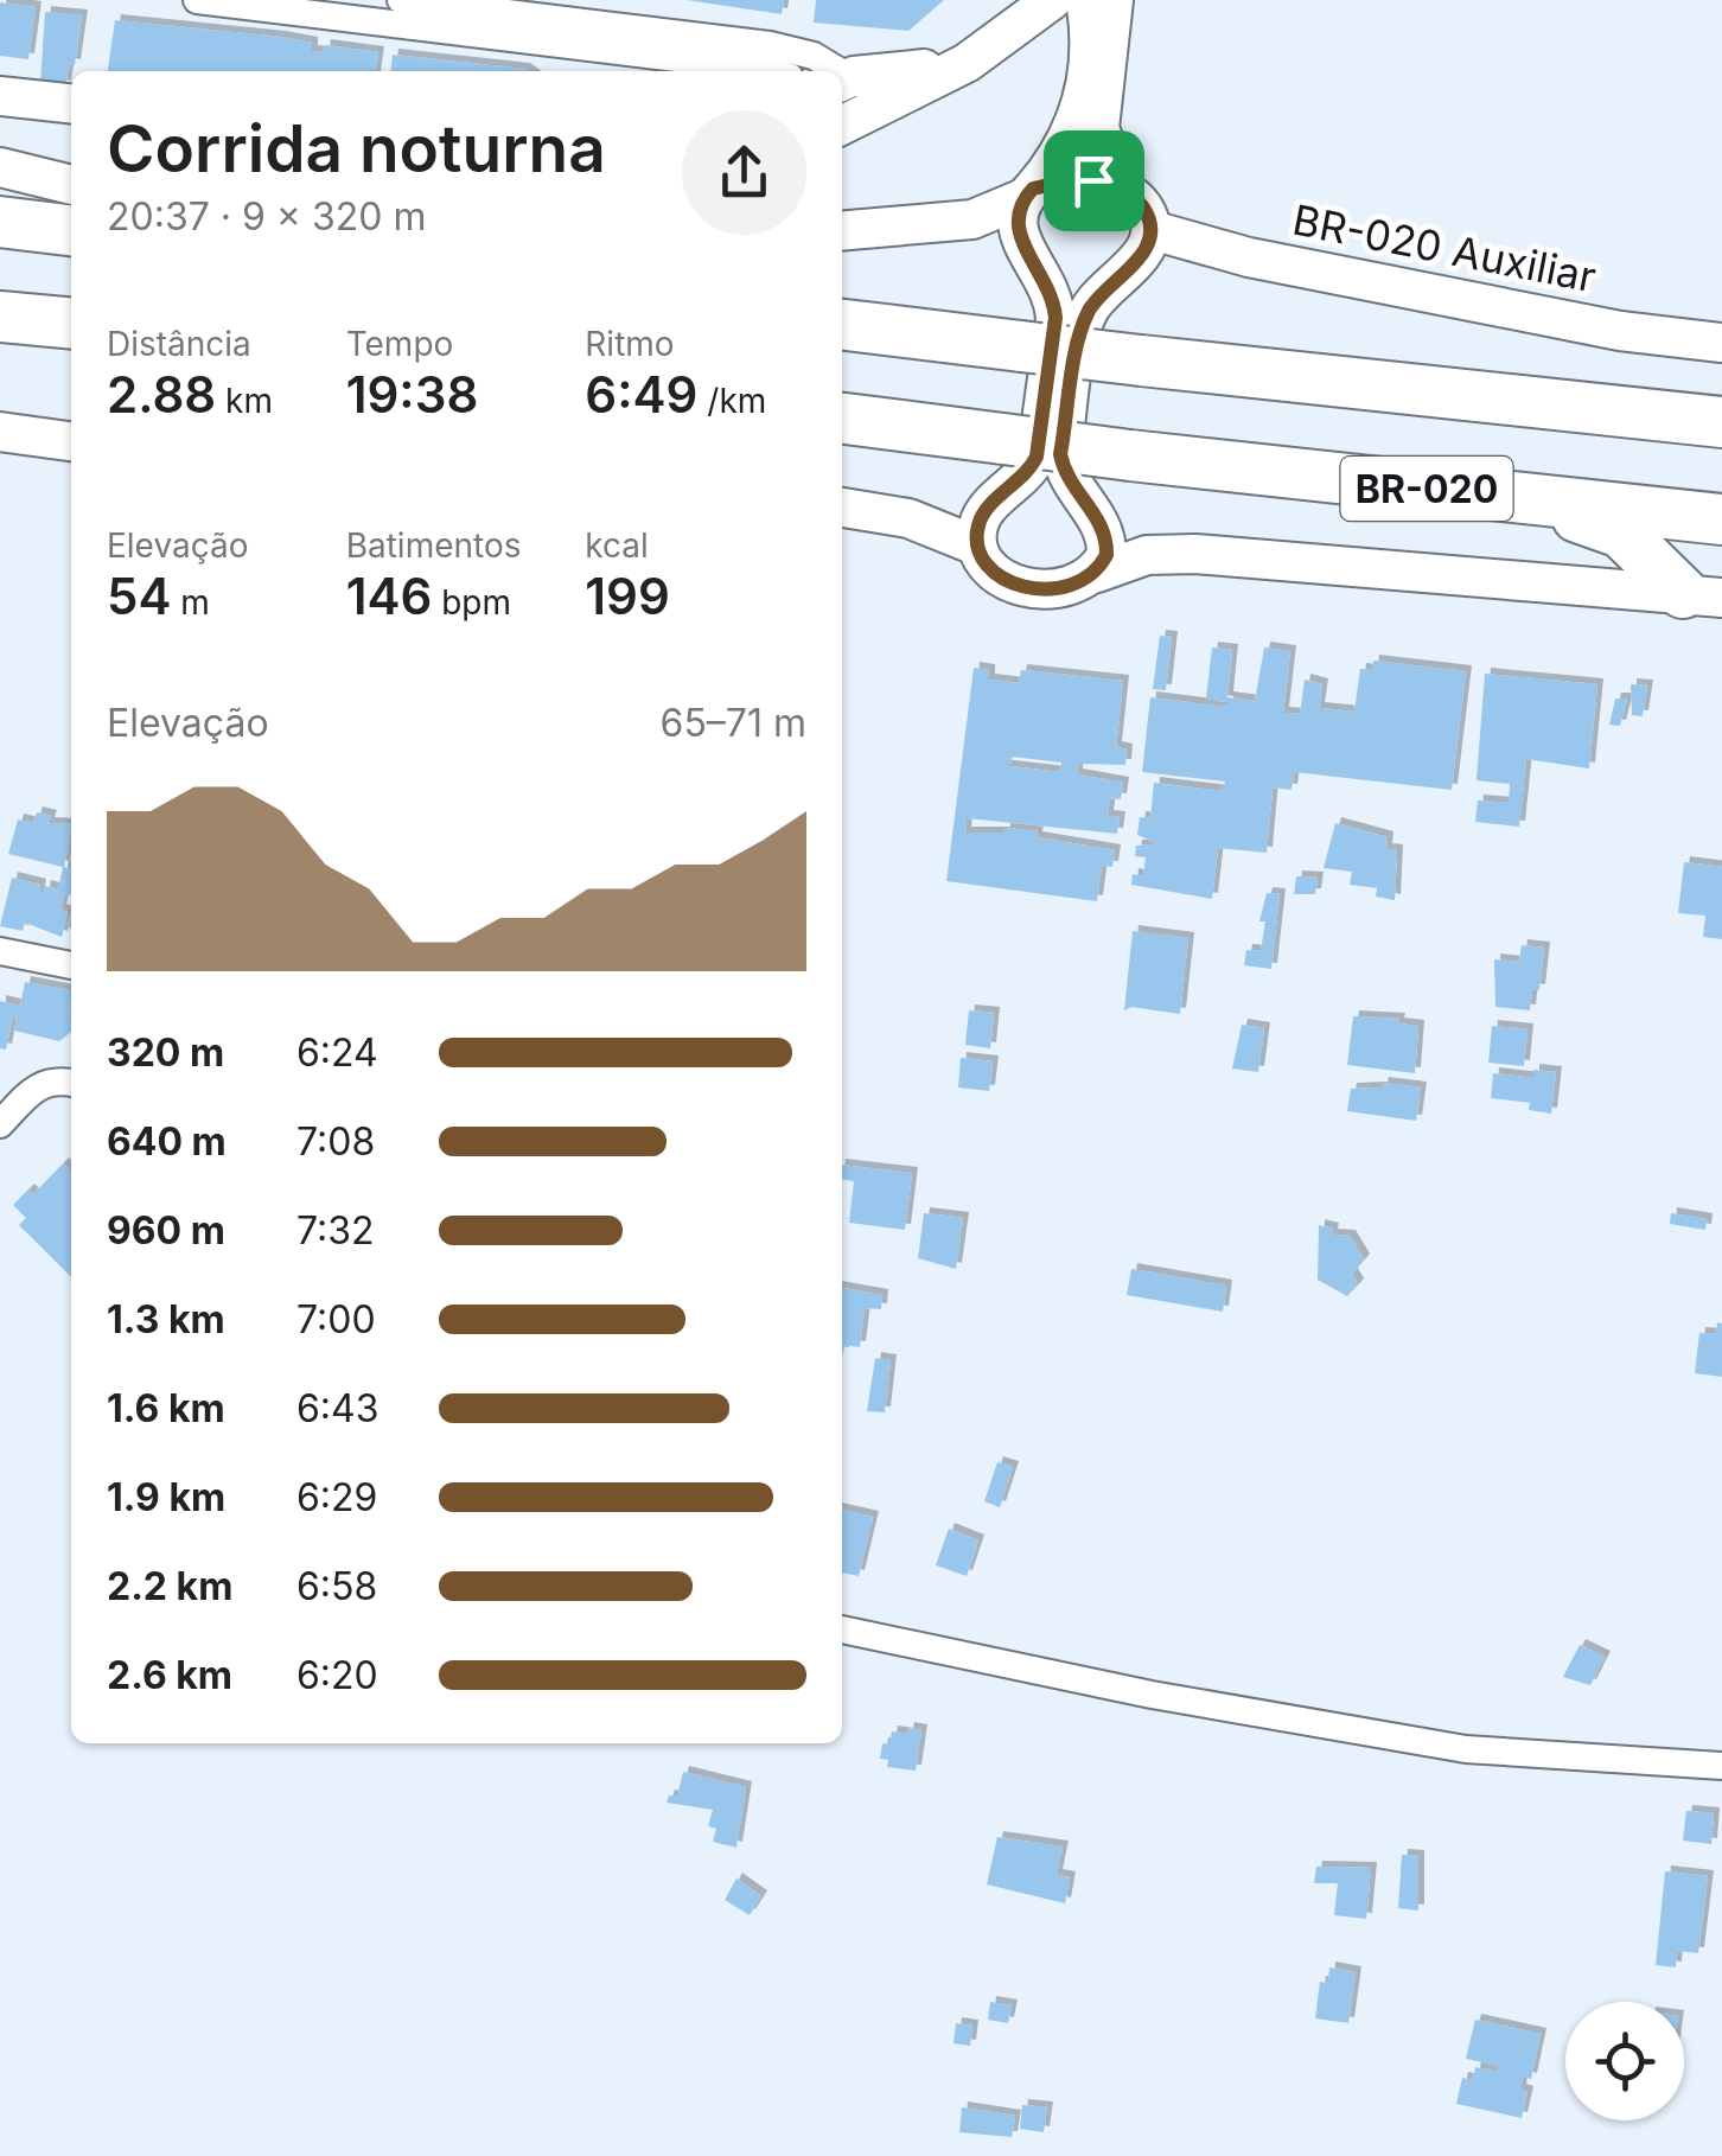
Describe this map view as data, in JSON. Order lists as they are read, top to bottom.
{
  "streets": {
    "highway": ["BR-020"],
    "main road": ["BR-020 Auxiliar"]
  },
  "page": {
    "heading": ["Corrida noturna", "20:37 · 9 × 320 m"],
    "stats": [
      ["Distância", "2.88 km"],
      ["Tempo", "19:38"],
      ["Ritmo", "6:49 /km"],
      ["Elevação", "54 m"],
      ["Batimentos", "146 bpm"],
      ["kcal", "199"]
    ],
    "chart": ["Elevação", "65–71 m"],
    "list": [
      {
        "name": "320 m",
        "note": "6:24"
      },
      {
        "name": "640 m",
        "note": "7:08"
      },
      {
        "name": "960 m",
        "note": "7:32"
      },
      {
        "name": "1.3 km",
        "note": "7:00"
      },
      {
        "name": "1.6 km",
        "note": "6:43"
      },
      {
        "name": "1.9 km",
        "note": "6:29"
      },
      {
        "name": "2.2 km",
        "note": "6:58"
      },
      {
        "name": "2.6 km",
        "note": "6:20"
      }
    ]
  }
}
